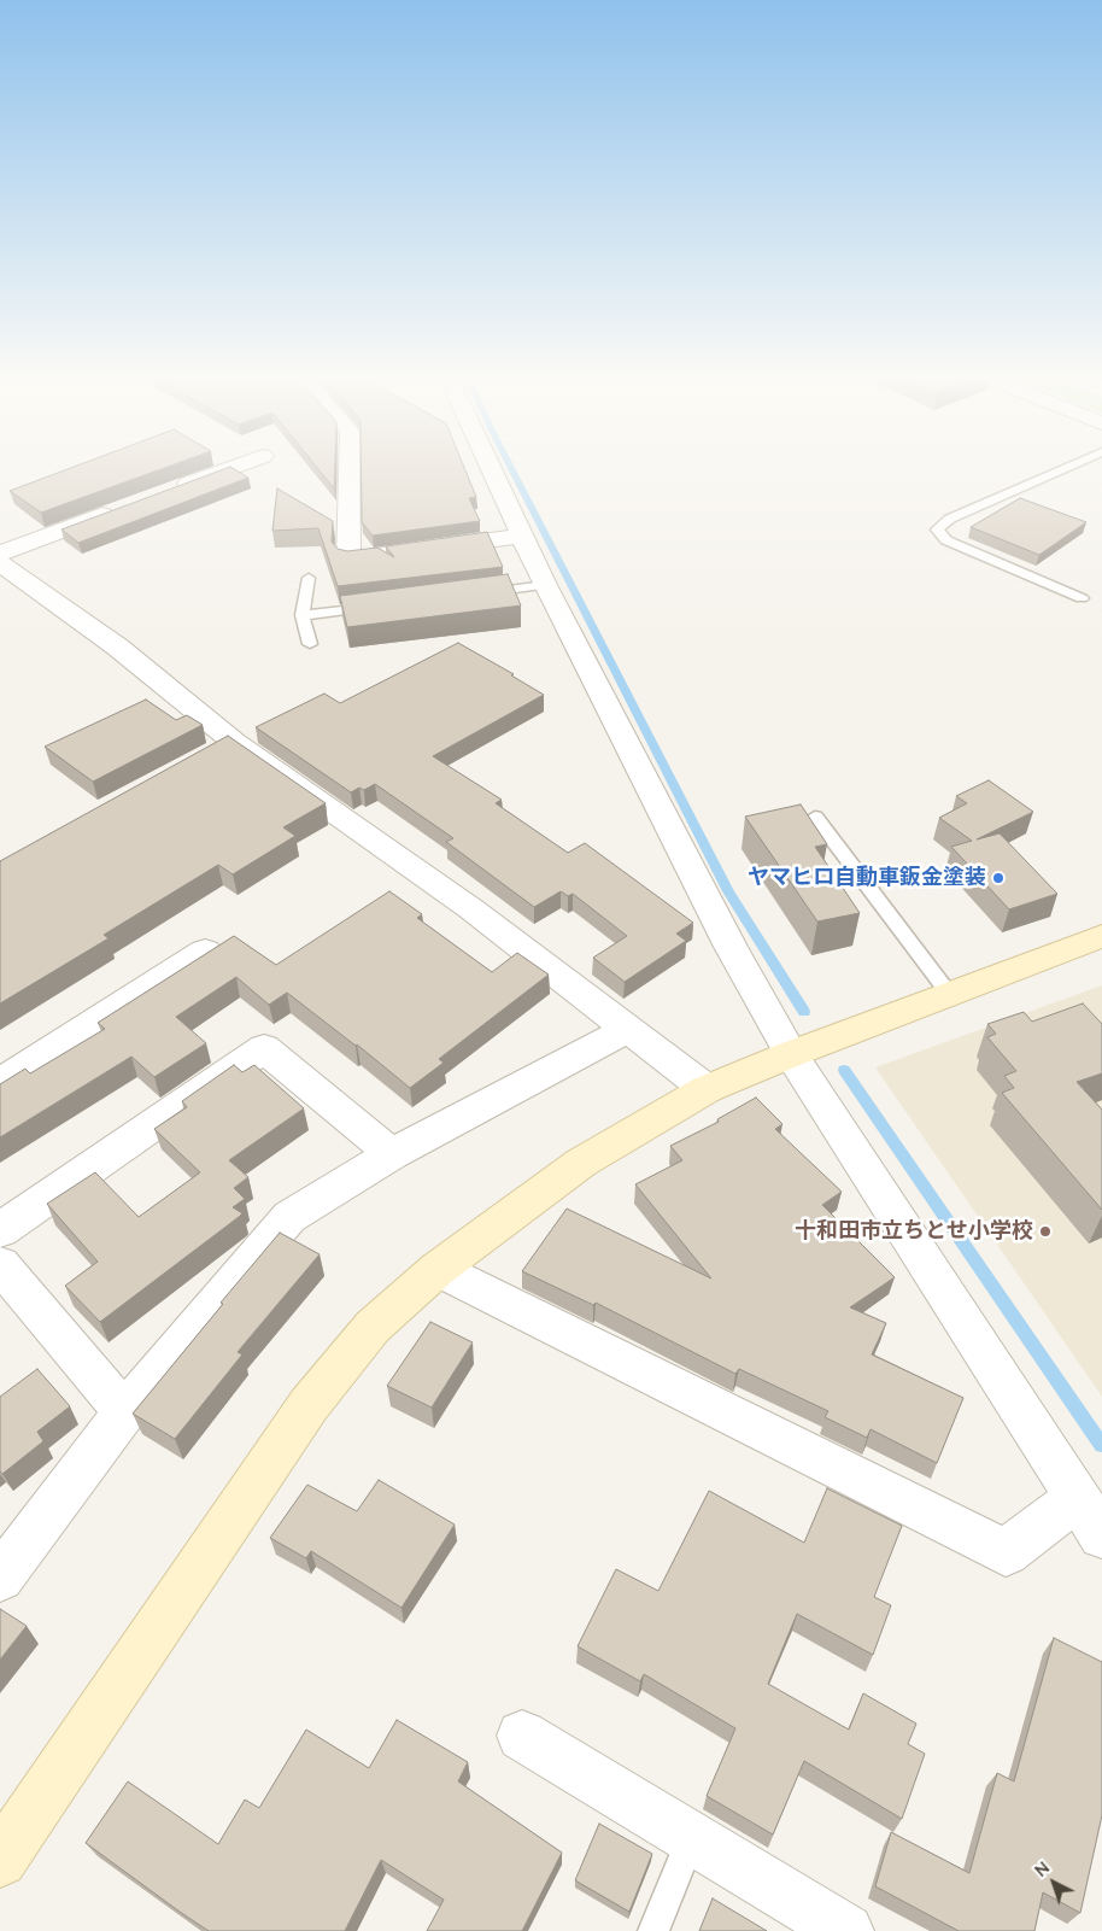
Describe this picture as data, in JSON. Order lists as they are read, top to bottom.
{
  "places": ["ヤマヒロ自動車鈑金塗装", "十和田市立ちとせ小学校"],
  "north": "top left"
}
